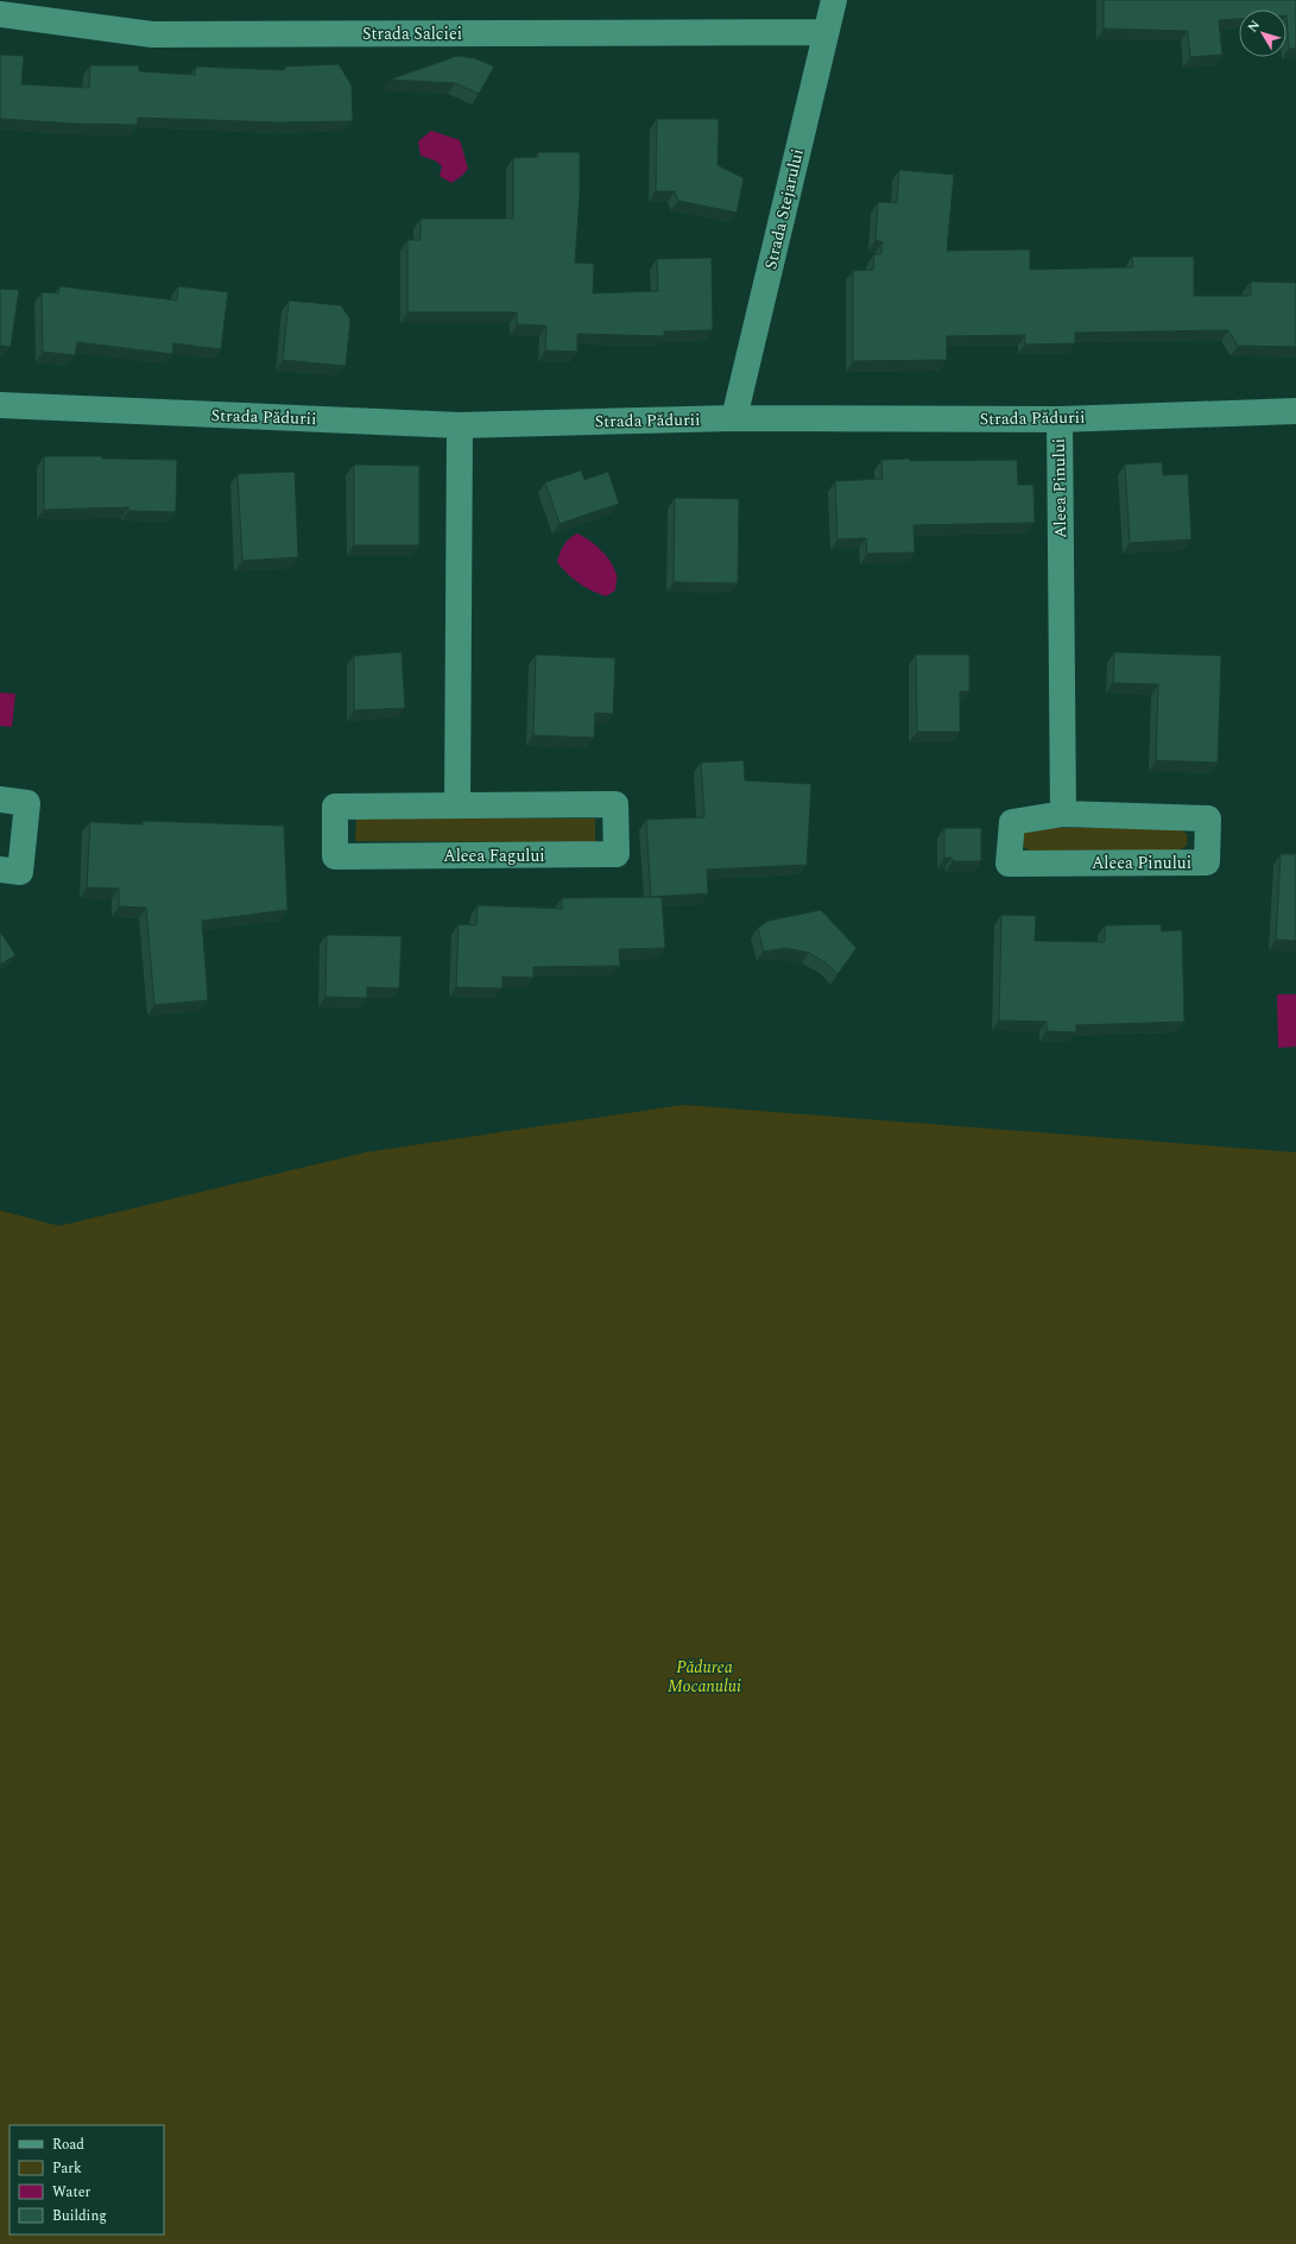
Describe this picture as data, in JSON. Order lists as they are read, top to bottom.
{
  "streets": {
    "street": [
      "Strada Salciei",
      "Strada Stejarului",
      "Strada Pădurii",
      "Aleea Pinului",
      "Aleea Fagului"
    ]
  },
  "crossings": [
    ["Strada Salciei", "Strada Stejarului"],
    ["Strada Stejarului", "Strada Pădurii"],
    ["Strada Pădurii", "Aleea Pinului"]
  ],
  "parks": ["Pădurea Mocanului"],
  "legend": [
    "Road",
    "Park",
    "Water",
    "Building"
  ],
  "north": "top left"
}
